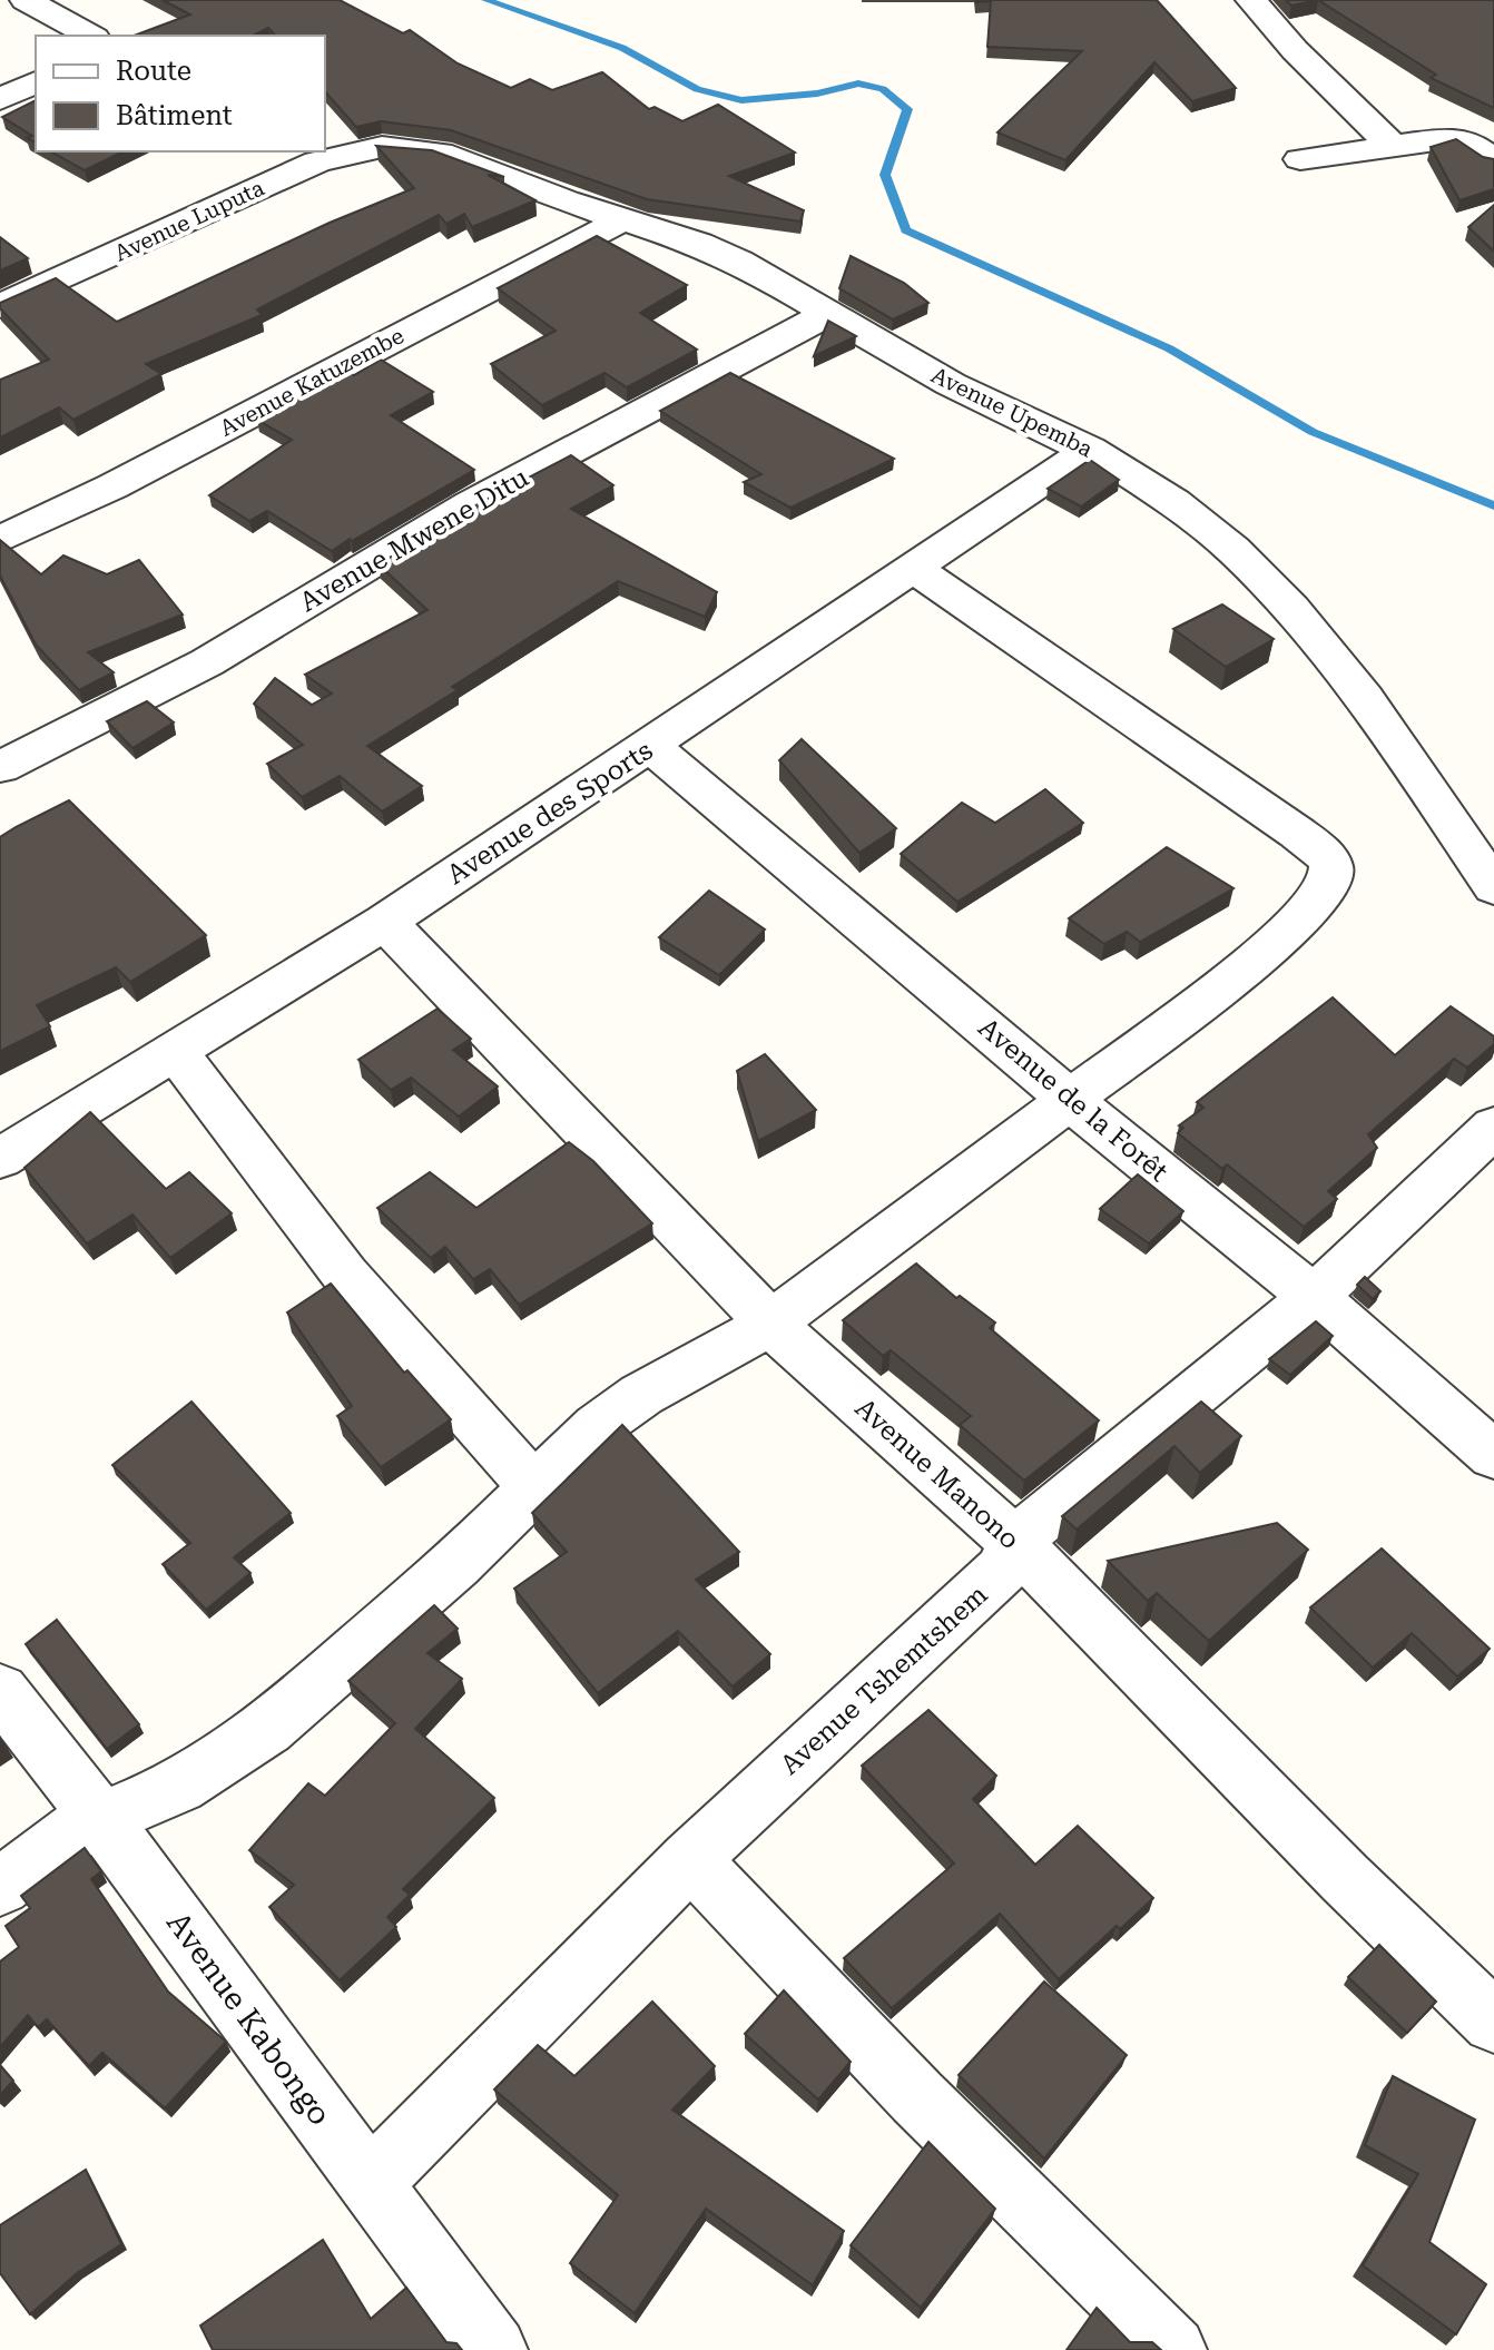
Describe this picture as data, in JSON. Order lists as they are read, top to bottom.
{
  "streets": {
    "street": [
      "Avenue Luputa",
      "Avenue Katuzembe",
      "Avenue Upemba",
      "Avenue Mwene Ditu",
      "Avenue des Sports",
      "Avenue de la Forêt",
      "Avenue Manono",
      "Avenue Tshemtshem",
      "Avenue Kabongo"
    ]
  },
  "crossings": [
    ["Avenue Luputa", "Avenue Upemba"],
    ["Avenue Katuzembe", "Avenue Upemba"],
    ["Avenue Upemba", "Avenue Mwene Ditu"],
    ["Avenue Upemba", "Avenue des Sports"],
    ["Avenue des Sports", "Avenue de la Forêt"],
    ["Avenue des Sports", "Avenue Manono"],
    ["Avenue de la Forêt", "Avenue Tshemtshem"],
    ["Avenue Manono", "Avenue Tshemtshem"],
    ["Avenue Tshemtshem", "Avenue Kabongo"]
  ],
  "legend": ["Route", "Bâtiment"]
}
